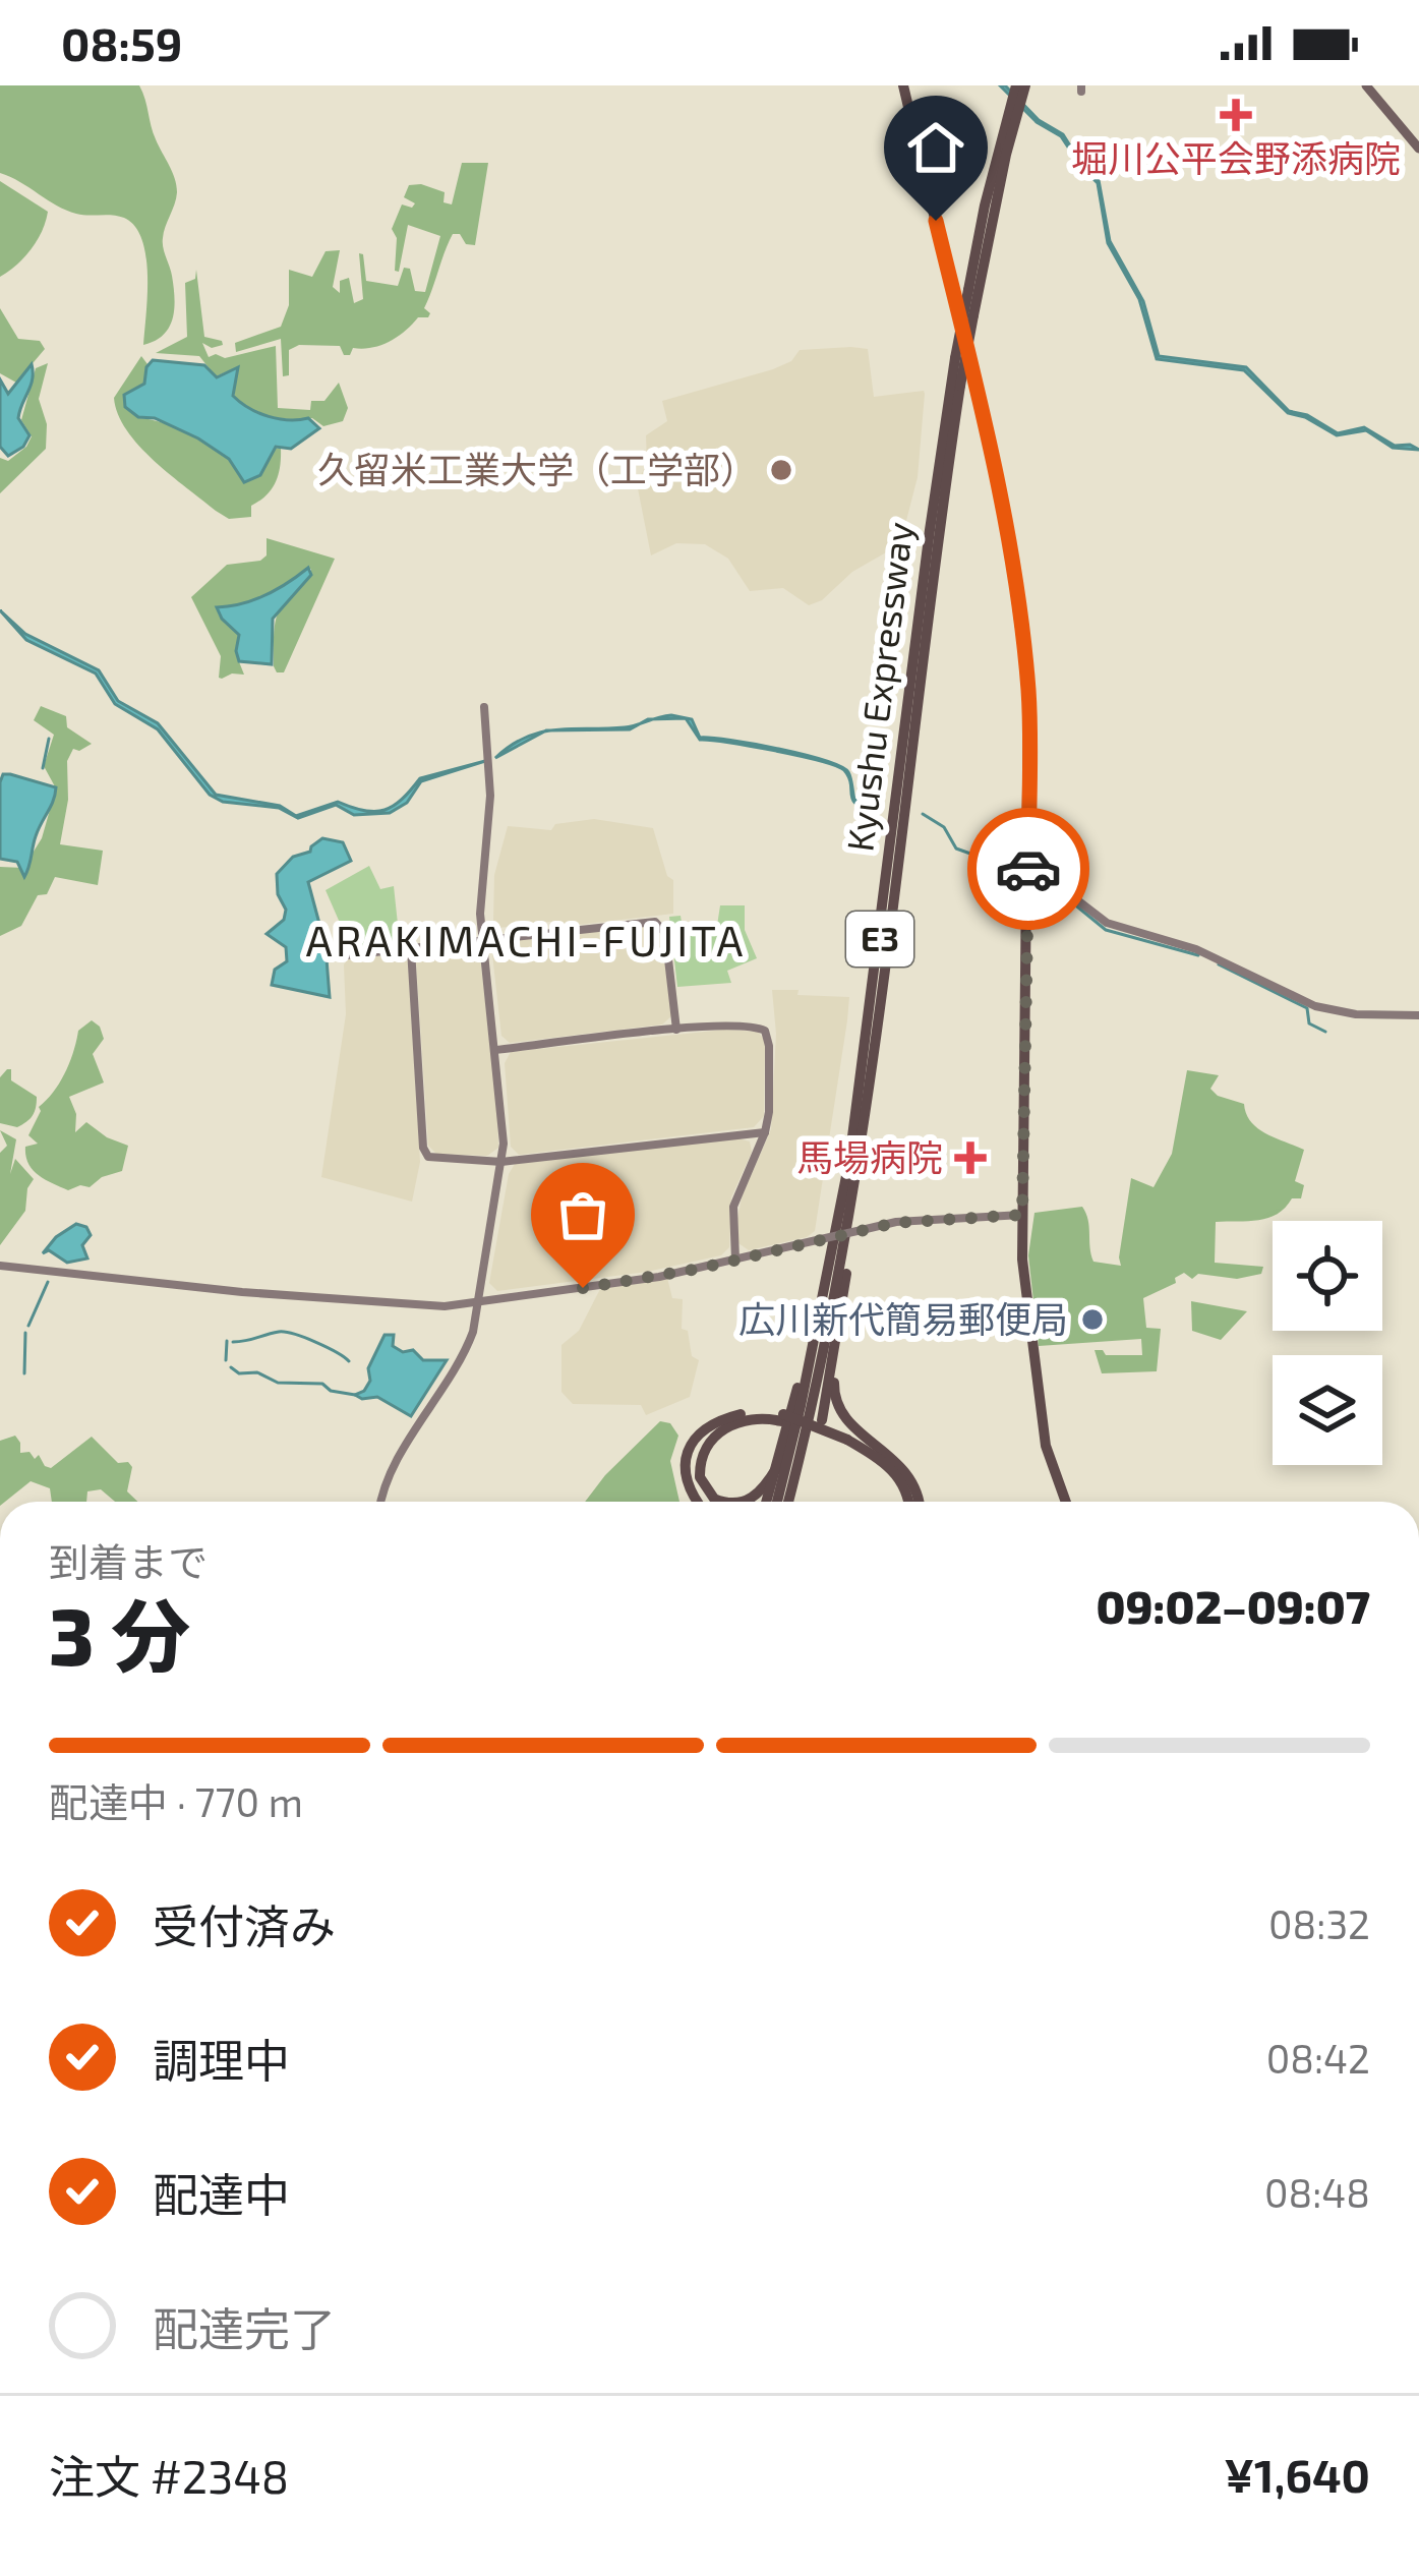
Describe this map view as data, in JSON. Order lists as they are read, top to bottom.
{
  "streets": {
    "highway": ["Kyushu Expressway", "E3"]
  },
  "districts": ["ARAKIMACHI-FUJITA"],
  "places": {
    "health": ["堀川公平会野添病院", "馬場病院"],
    "other": ["久留米工業大学（工学部）", "広川新代簡易郵便局"]
  },
  "page": {
    "status": "08:59",
    "heading": ["3 分", "到着まで", "09:02–09:07"],
    "panel": ["注文 #2348", "¥1,640"],
    "bar": "配達中 · 770 m",
    "list": [
      ["受付済み", "08:32"],
      ["調理中", "08:42"],
      ["配達中", "08:48"],
      "配達完了"
    ]
  }
}
